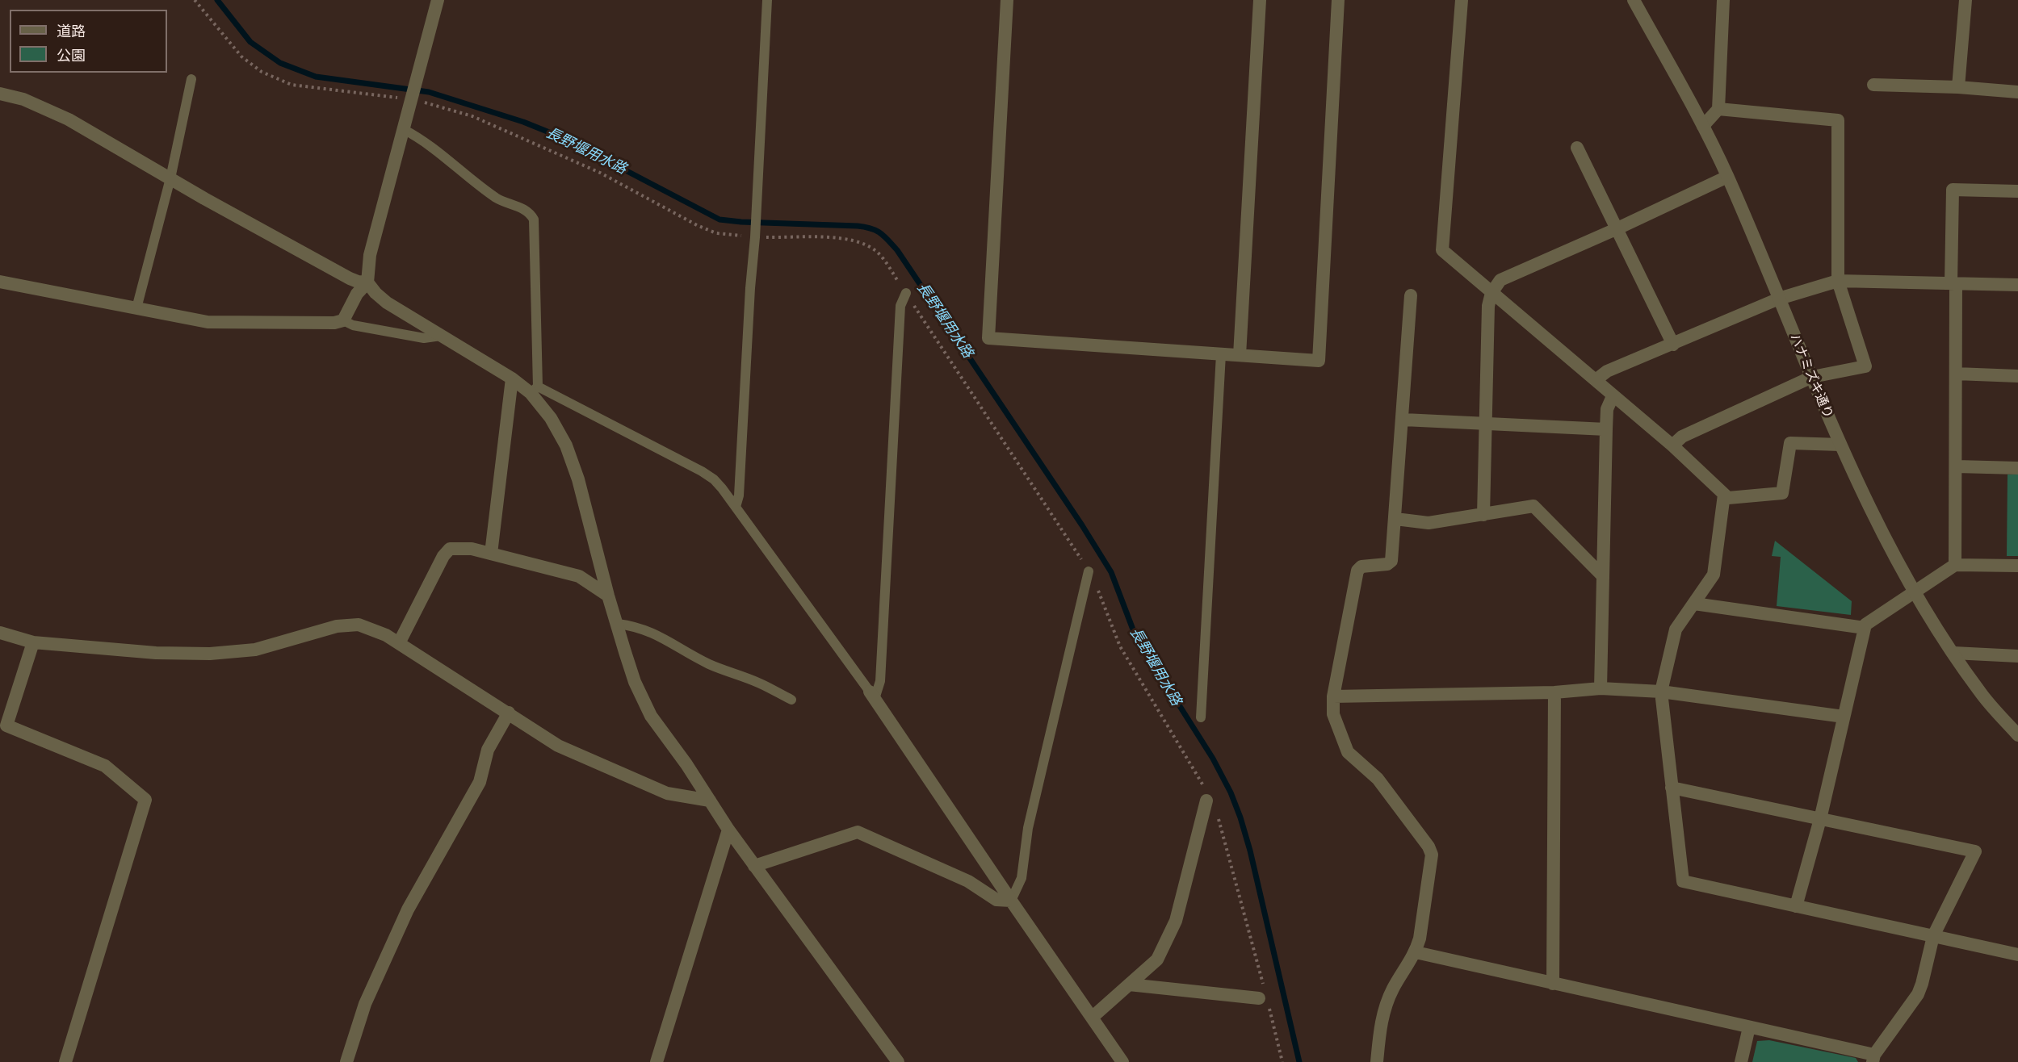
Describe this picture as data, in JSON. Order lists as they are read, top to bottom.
{
  "streets": {
    "street": ["ハナミズキ通り"]
  },
  "water": ["長野堰用水路"],
  "legend": ["道路", "公園"]
}
